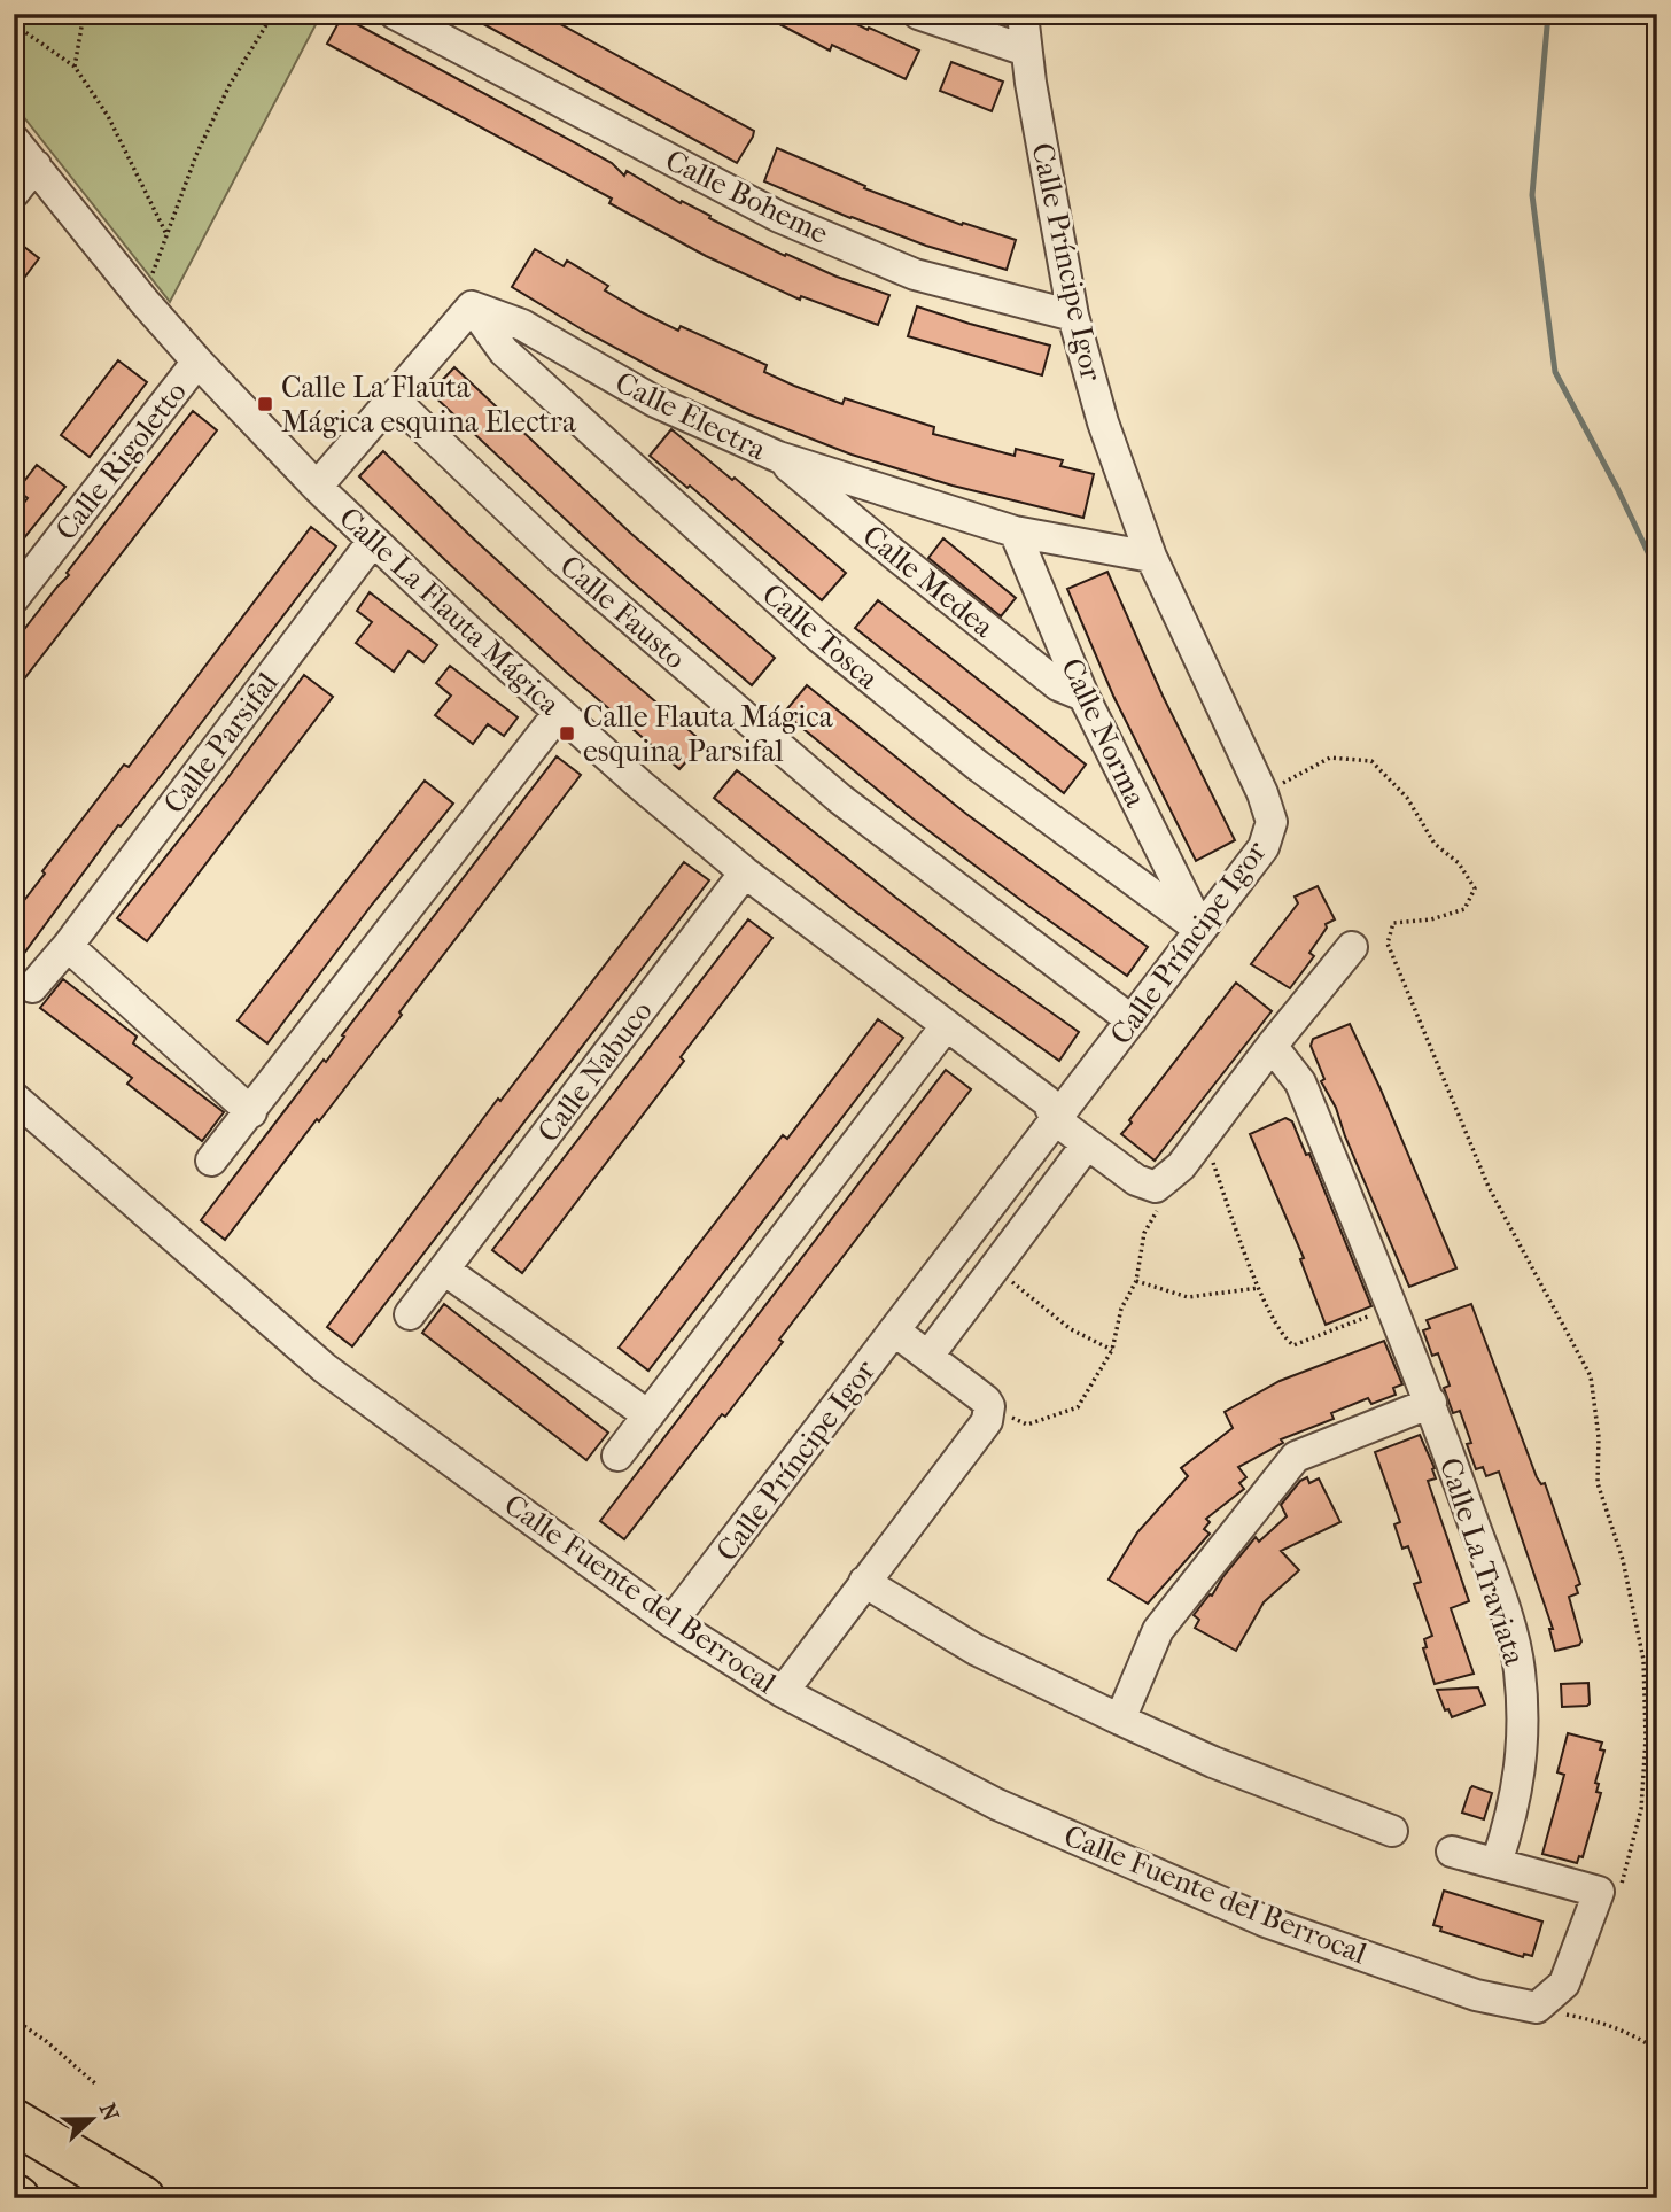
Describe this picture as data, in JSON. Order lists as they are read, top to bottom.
{
  "streets": {
    "street": [
      "Calle Boheme",
      "Calle Príncipe Igor",
      "Calle Electra",
      "Calle Rigoletto",
      "Calle Medea",
      "Calle La Flauta Mágica",
      "Calle Fausto",
      "Calle Tosca",
      "Calle Norma",
      "Calle Parsifal",
      "Calle Nabuco",
      "Calle La Traviata",
      "Calle Fuente del Berrocal"
    ]
  },
  "crossings": [
    ["Calle Boheme", "Calle Príncipe Igor"],
    ["Calle Príncipe Igor", "Calle Electra"],
    ["Calle Príncipe Igor", "Calle La Flauta Mágica"],
    ["Calle Príncipe Igor", "Calle Fausto"],
    ["Calle Príncipe Igor", "Calle Tosca"],
    ["Calle Príncipe Igor", "Calle Norma"],
    ["Calle Príncipe Igor", "Calle Fuente del Berrocal"],
    ["Calle Electra", "Calle Medea"],
    ["Calle Electra", "Calle Tosca"],
    ["Calle Electra", "Calle Norma"],
    ["Calle Rigoletto", "Calle La Flauta Mágica"],
    ["Calle Medea", "Calle Norma"],
    ["Calle La Flauta Mágica", "Calle Parsifal"],
    ["Calle La Flauta Mágica", "Calle Nabuco"],
    ["Calle Tosca", "Calle Norma"]
  ],
  "places": {
    "transit": ["Calle La Flauta Mágica esquina Electra", "Calle Flauta Mágica esquina Parsifal"]
  },
  "north": "right"
}
